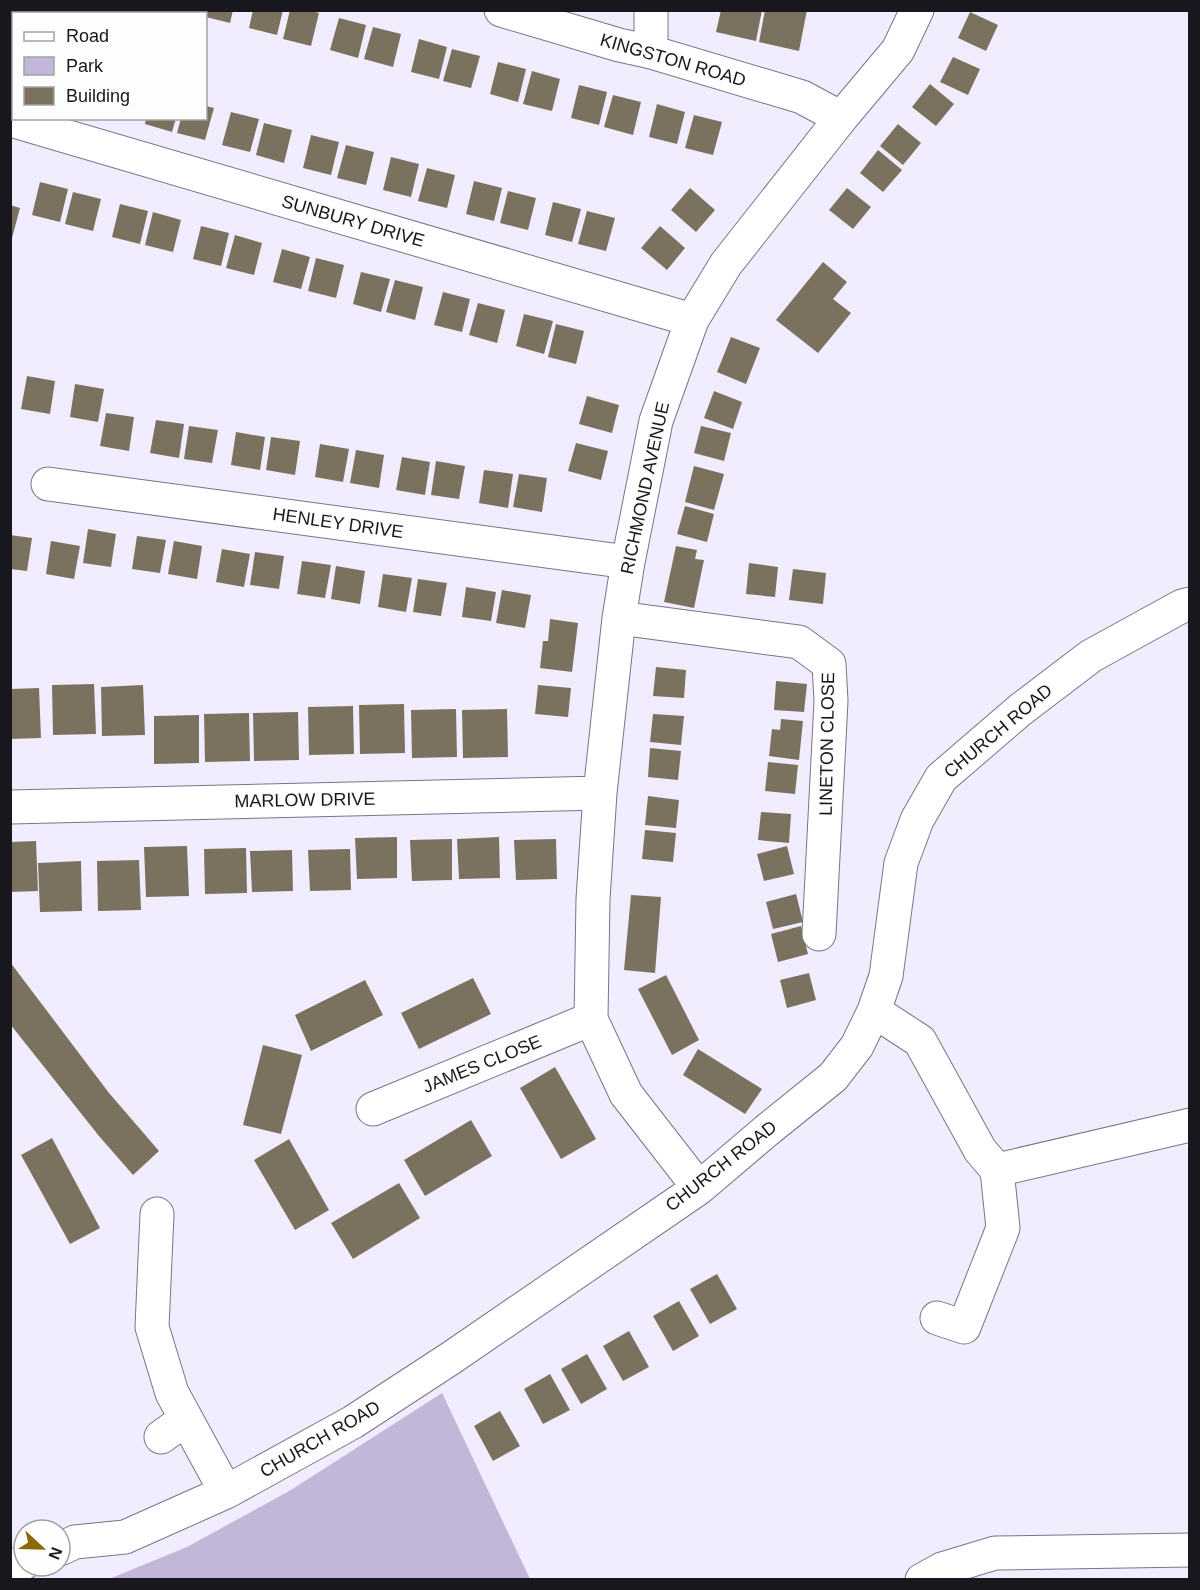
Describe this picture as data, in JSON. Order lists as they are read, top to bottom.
{
  "streets": {
    "street": [
      "KINGSTON ROAD",
      "SUNBURY DRIVE",
      "RICHMOND AVENUE",
      "HENLEY DRIVE",
      "CHURCH ROAD",
      "LINETON CLOSE",
      "MARLOW DRIVE",
      "JAMES CLOSE"
    ]
  },
  "crossings": [
    ["KINGSTON ROAD", "RICHMOND AVENUE"],
    ["SUNBURY DRIVE", "RICHMOND AVENUE"],
    ["RICHMOND AVENUE", "HENLEY DRIVE"],
    ["RICHMOND AVENUE", "LINETON CLOSE"],
    ["RICHMOND AVENUE", "MARLOW DRIVE"],
    ["RICHMOND AVENUE", "JAMES CLOSE"]
  ],
  "legend": ["Road", "Park", "Building"],
  "north": "right"
}
